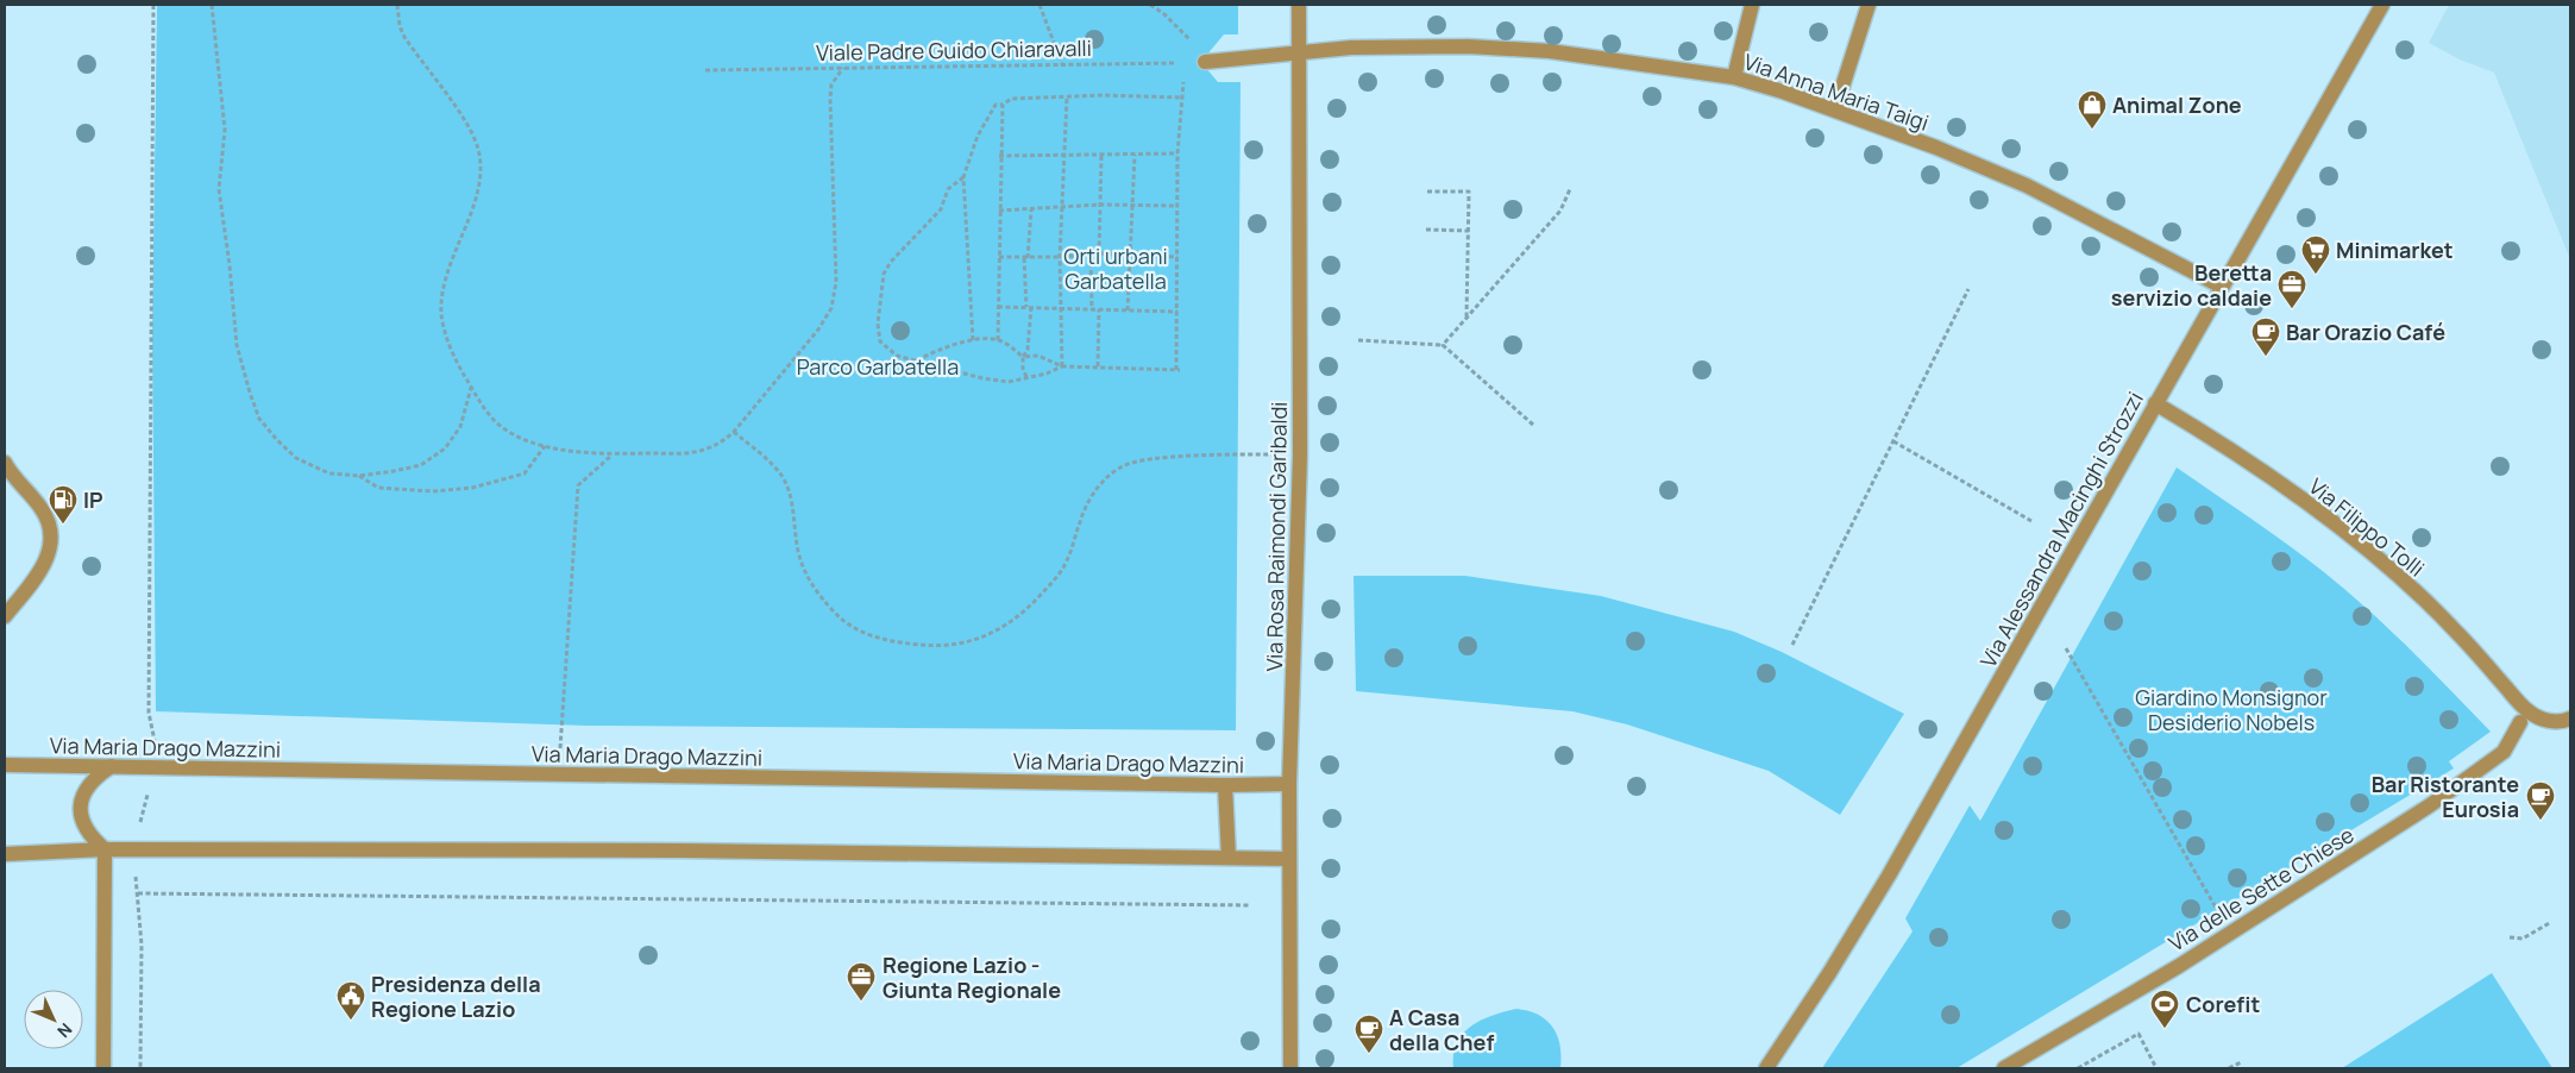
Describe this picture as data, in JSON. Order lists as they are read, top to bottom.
{
  "streets": {
    "street": [
      "Via Anna Maria Taigi",
      "Via Filippo Tolli",
      "Via Alessandra Macinghi Strozzi",
      "Via Rosa Raimondi Garibaldi",
      "Via Maria Drago Mazzini",
      "Via delle Sette Chiese"
    ],
    "path": ["Viale Padre Guido Chiaravalli"]
  },
  "crossings": [
    ["Viale Padre Guido Chiaravalli", "Via Anna Maria Taigi"],
    ["Via Anna Maria Taigi", "Via Alessandra Macinghi Strozzi"],
    ["Via Anna Maria Taigi", "Via Rosa Raimondi Garibaldi"],
    ["Via Filippo Tolli", "Via Alessandra Macinghi Strozzi"],
    ["Via Filippo Tolli", "Via delle Sette Chiese"],
    ["Via Rosa Raimondi Garibaldi", "Via Maria Drago Mazzini"]
  ],
  "parks": ["Orti urbani Garbatella", "Parco Garbatella", "Giardino Monsignor Desiderio Nobels"],
  "places": {
    "shop": ["Animal Zone"],
    "supermarket": ["Minimarket"],
    "office": ["Beretta servizio caldaie", "Regione Lazio - Giunta Regionale"],
    "cafe": ["Bar Orazio Café", "Bar Ristorante Eurosia", "A Casa della Chef"],
    "fuel station": ["IP"],
    "public building": ["Presidenza della Regione Lazio"],
    "sports": ["Corefit"]
  },
  "north": "bottom right"
}
